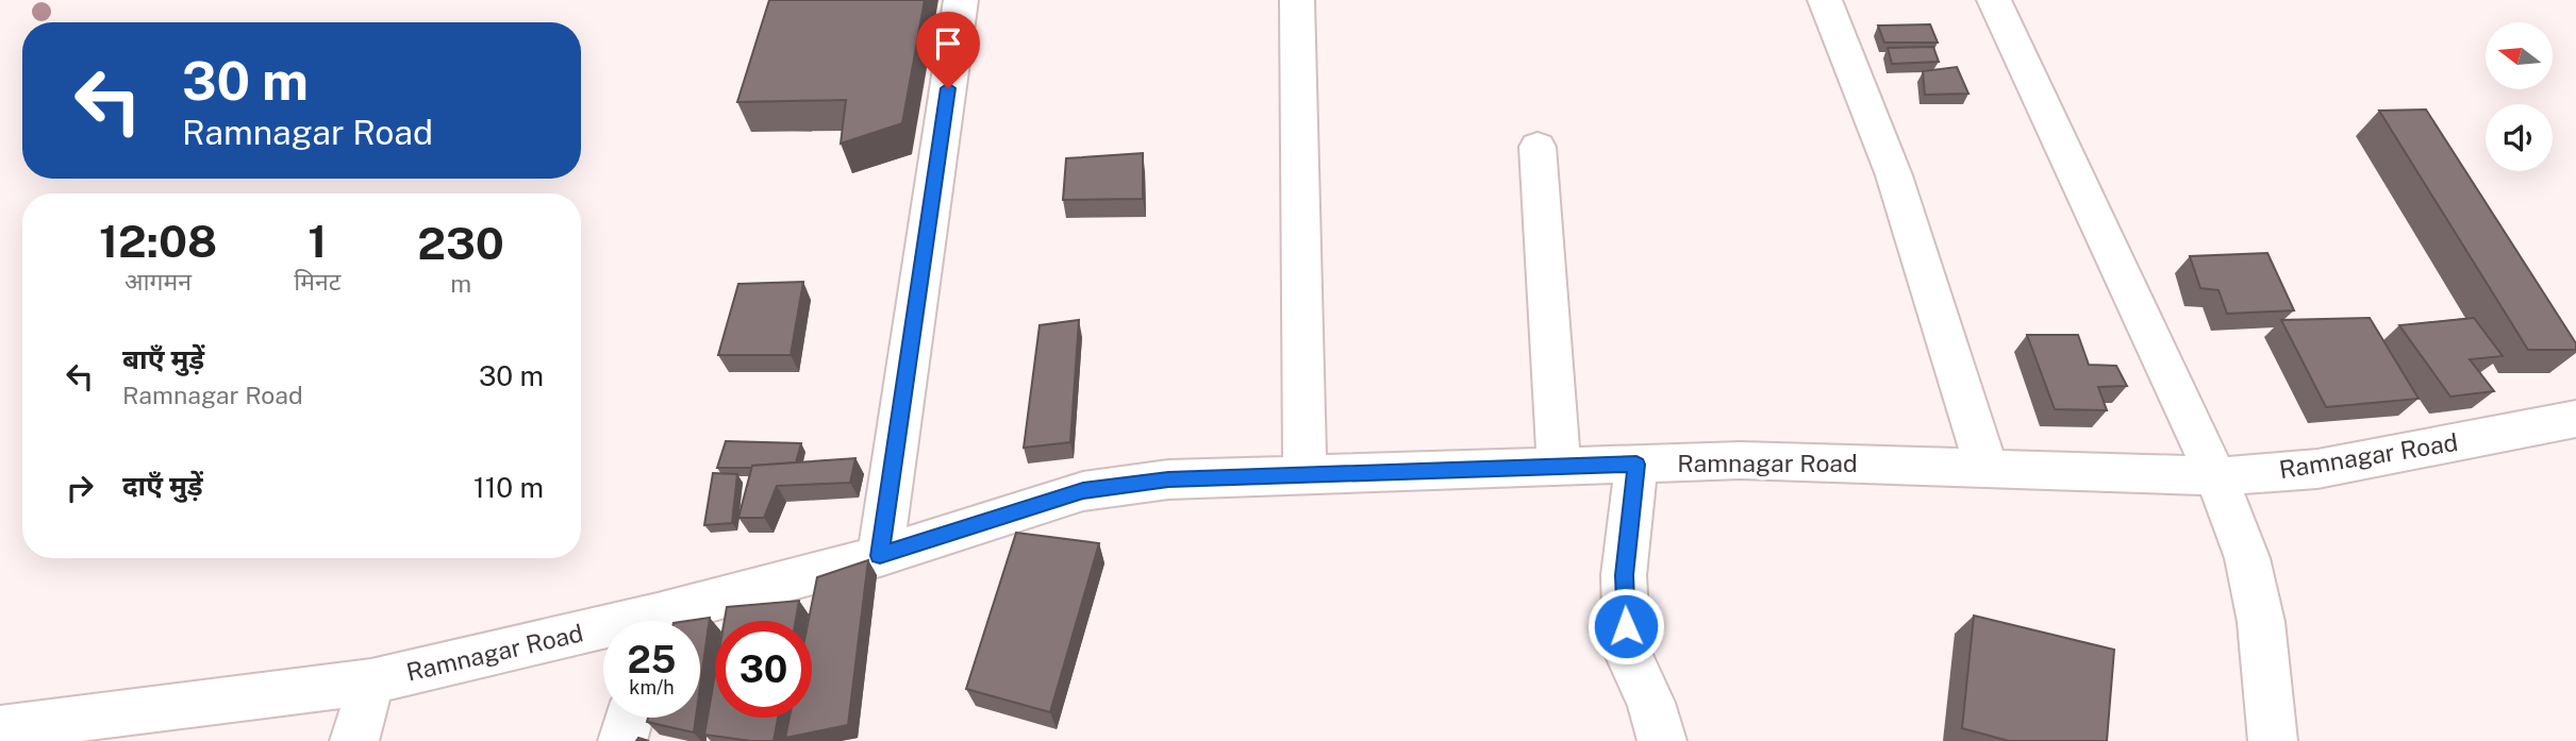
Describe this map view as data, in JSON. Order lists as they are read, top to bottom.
{
  "streets": {
    "street": ["Ramnagar Road"]
  },
  "north": "left",
  "page": {
    "turn": ["30 m", "Ramnagar Road"],
    "eta": [
      "12:08",
      "आगमन",
      "1",
      "मिनट",
      "230",
      "m"
    ],
    "list": [
      {
        "name": "बाएँ मुड़ें",
        "note": "Ramnagar Road",
        "value": "30 m"
      },
      {
        "name": "दाएँ मुड़ें",
        "value": "110 m"
      }
    ],
    "speed": "25 km/h",
    "limit": "30"
  }
}
